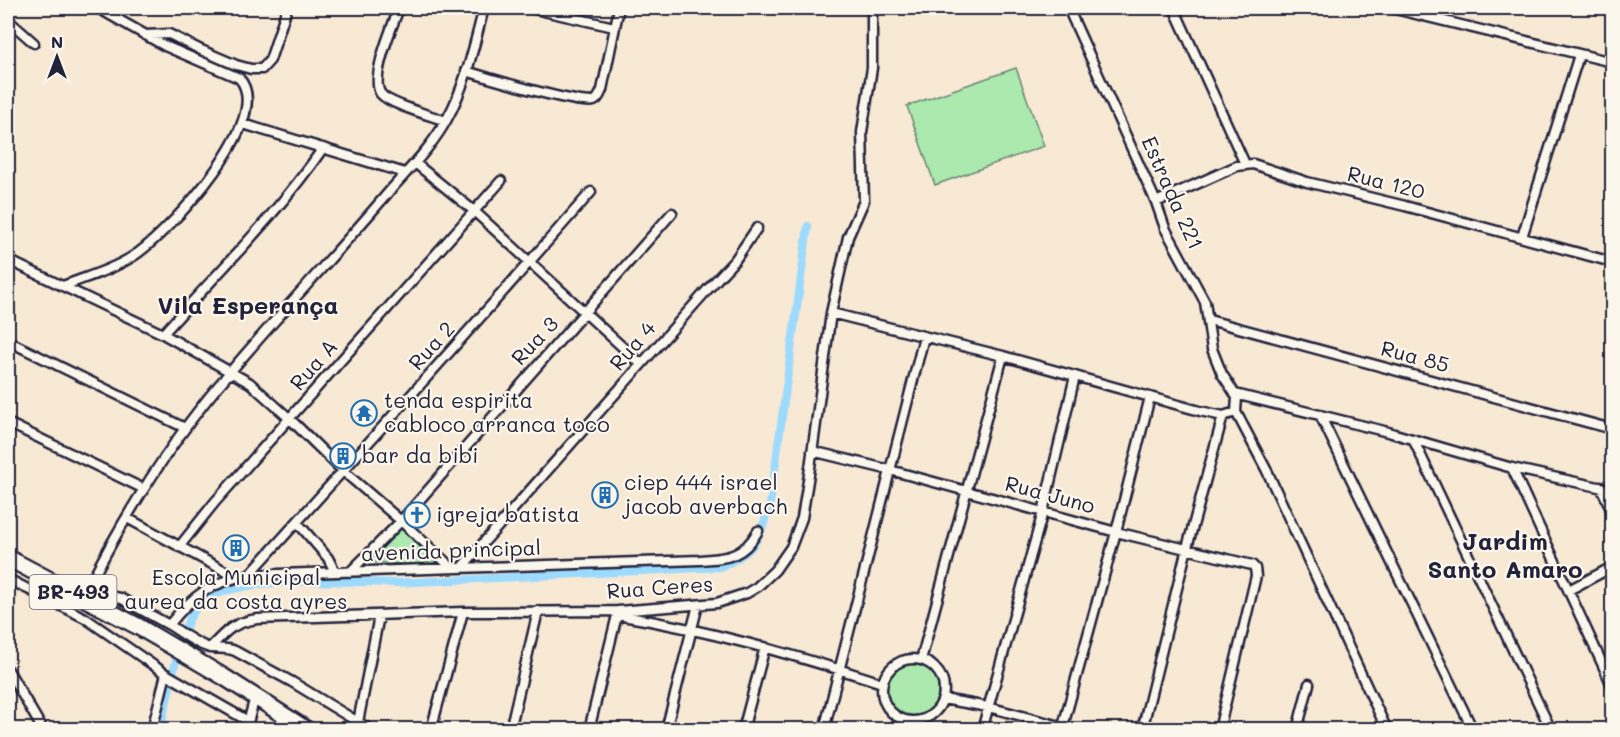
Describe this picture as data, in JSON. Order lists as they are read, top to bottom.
{
  "streets": {
    "highway": ["BR-493"],
    "street": [
      "Rua 120",
      "Estrada 221",
      "Rua 3",
      "Rua 2",
      "Rua 4",
      "Rua 85",
      "Rua A",
      "Rua Juno",
      "avenida principal",
      "Rua Ceres"
    ]
  },
  "crossings": [
    ["Estrada 221", "Rua 85"],
    ["Rua 3", "avenida principal"],
    ["Rua 2", "avenida principal"],
    ["Rua 4", "avenida principal"],
    ["Rua Juno", "Rua Ceres"]
  ],
  "districts": ["Vila Esperança", "Jardim Santo Amaro"],
  "places": {
    "temple": ["tenda espirita cabloco arranca toco"],
    "building": ["bar da bibi", "ciep 444 israel jacob averbach", "Escola Municipal aurea da costa ayres"],
    "church": ["igreja batista"]
  },
  "north": "top"
}
